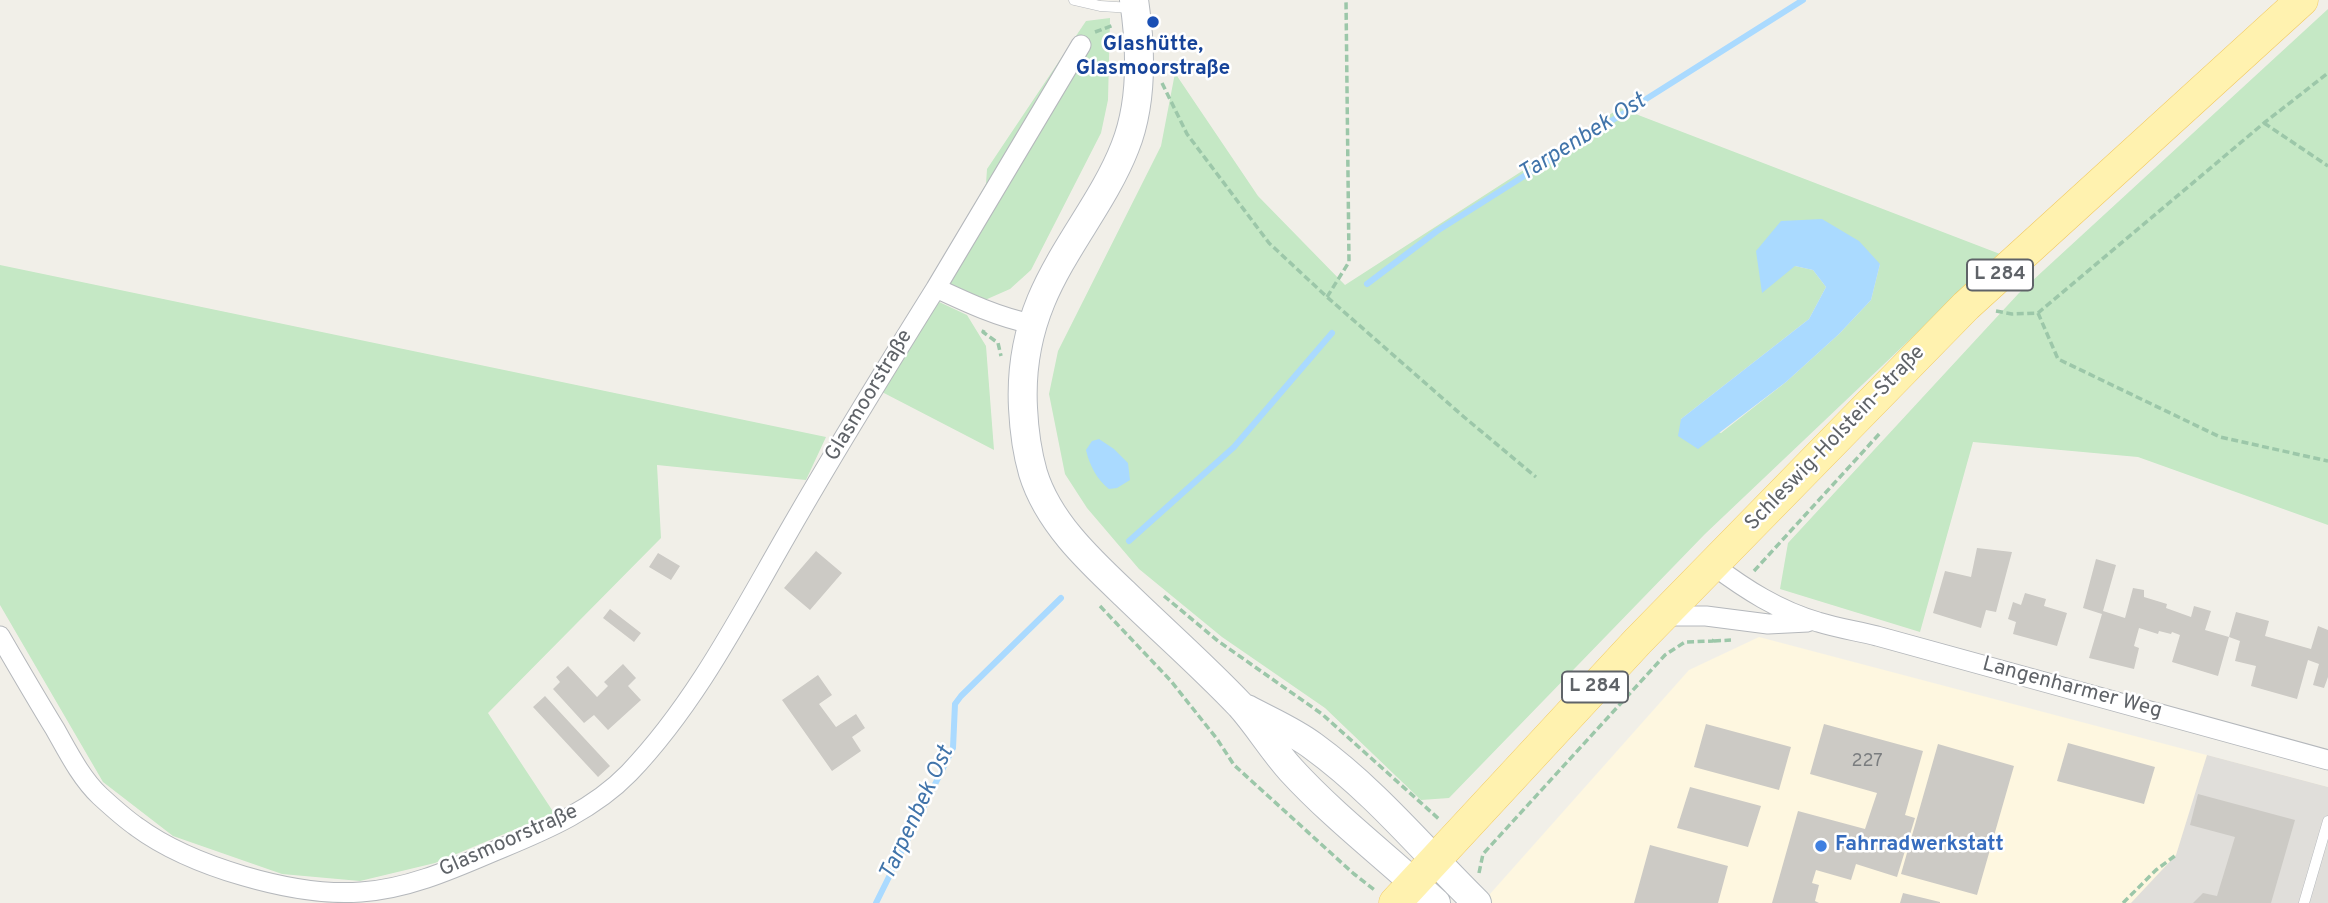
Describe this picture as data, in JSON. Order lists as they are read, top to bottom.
{
  "streets": {
    "main road": ["L 284", "Schleswig-Holstein-Straße"],
    "street": ["Glasmoorstraße", "Langenharmer Weg"]
  },
  "crossings": [
    ["Schleswig-Holstein-Straße", "Langenharmer Weg"]
  ],
  "water": ["Tarpenbek Ost"],
  "places": ["Glashütte, Glasmoorstraße", "Fahrradwerkstatt"],
  "house_numbers": ["227"]
}
